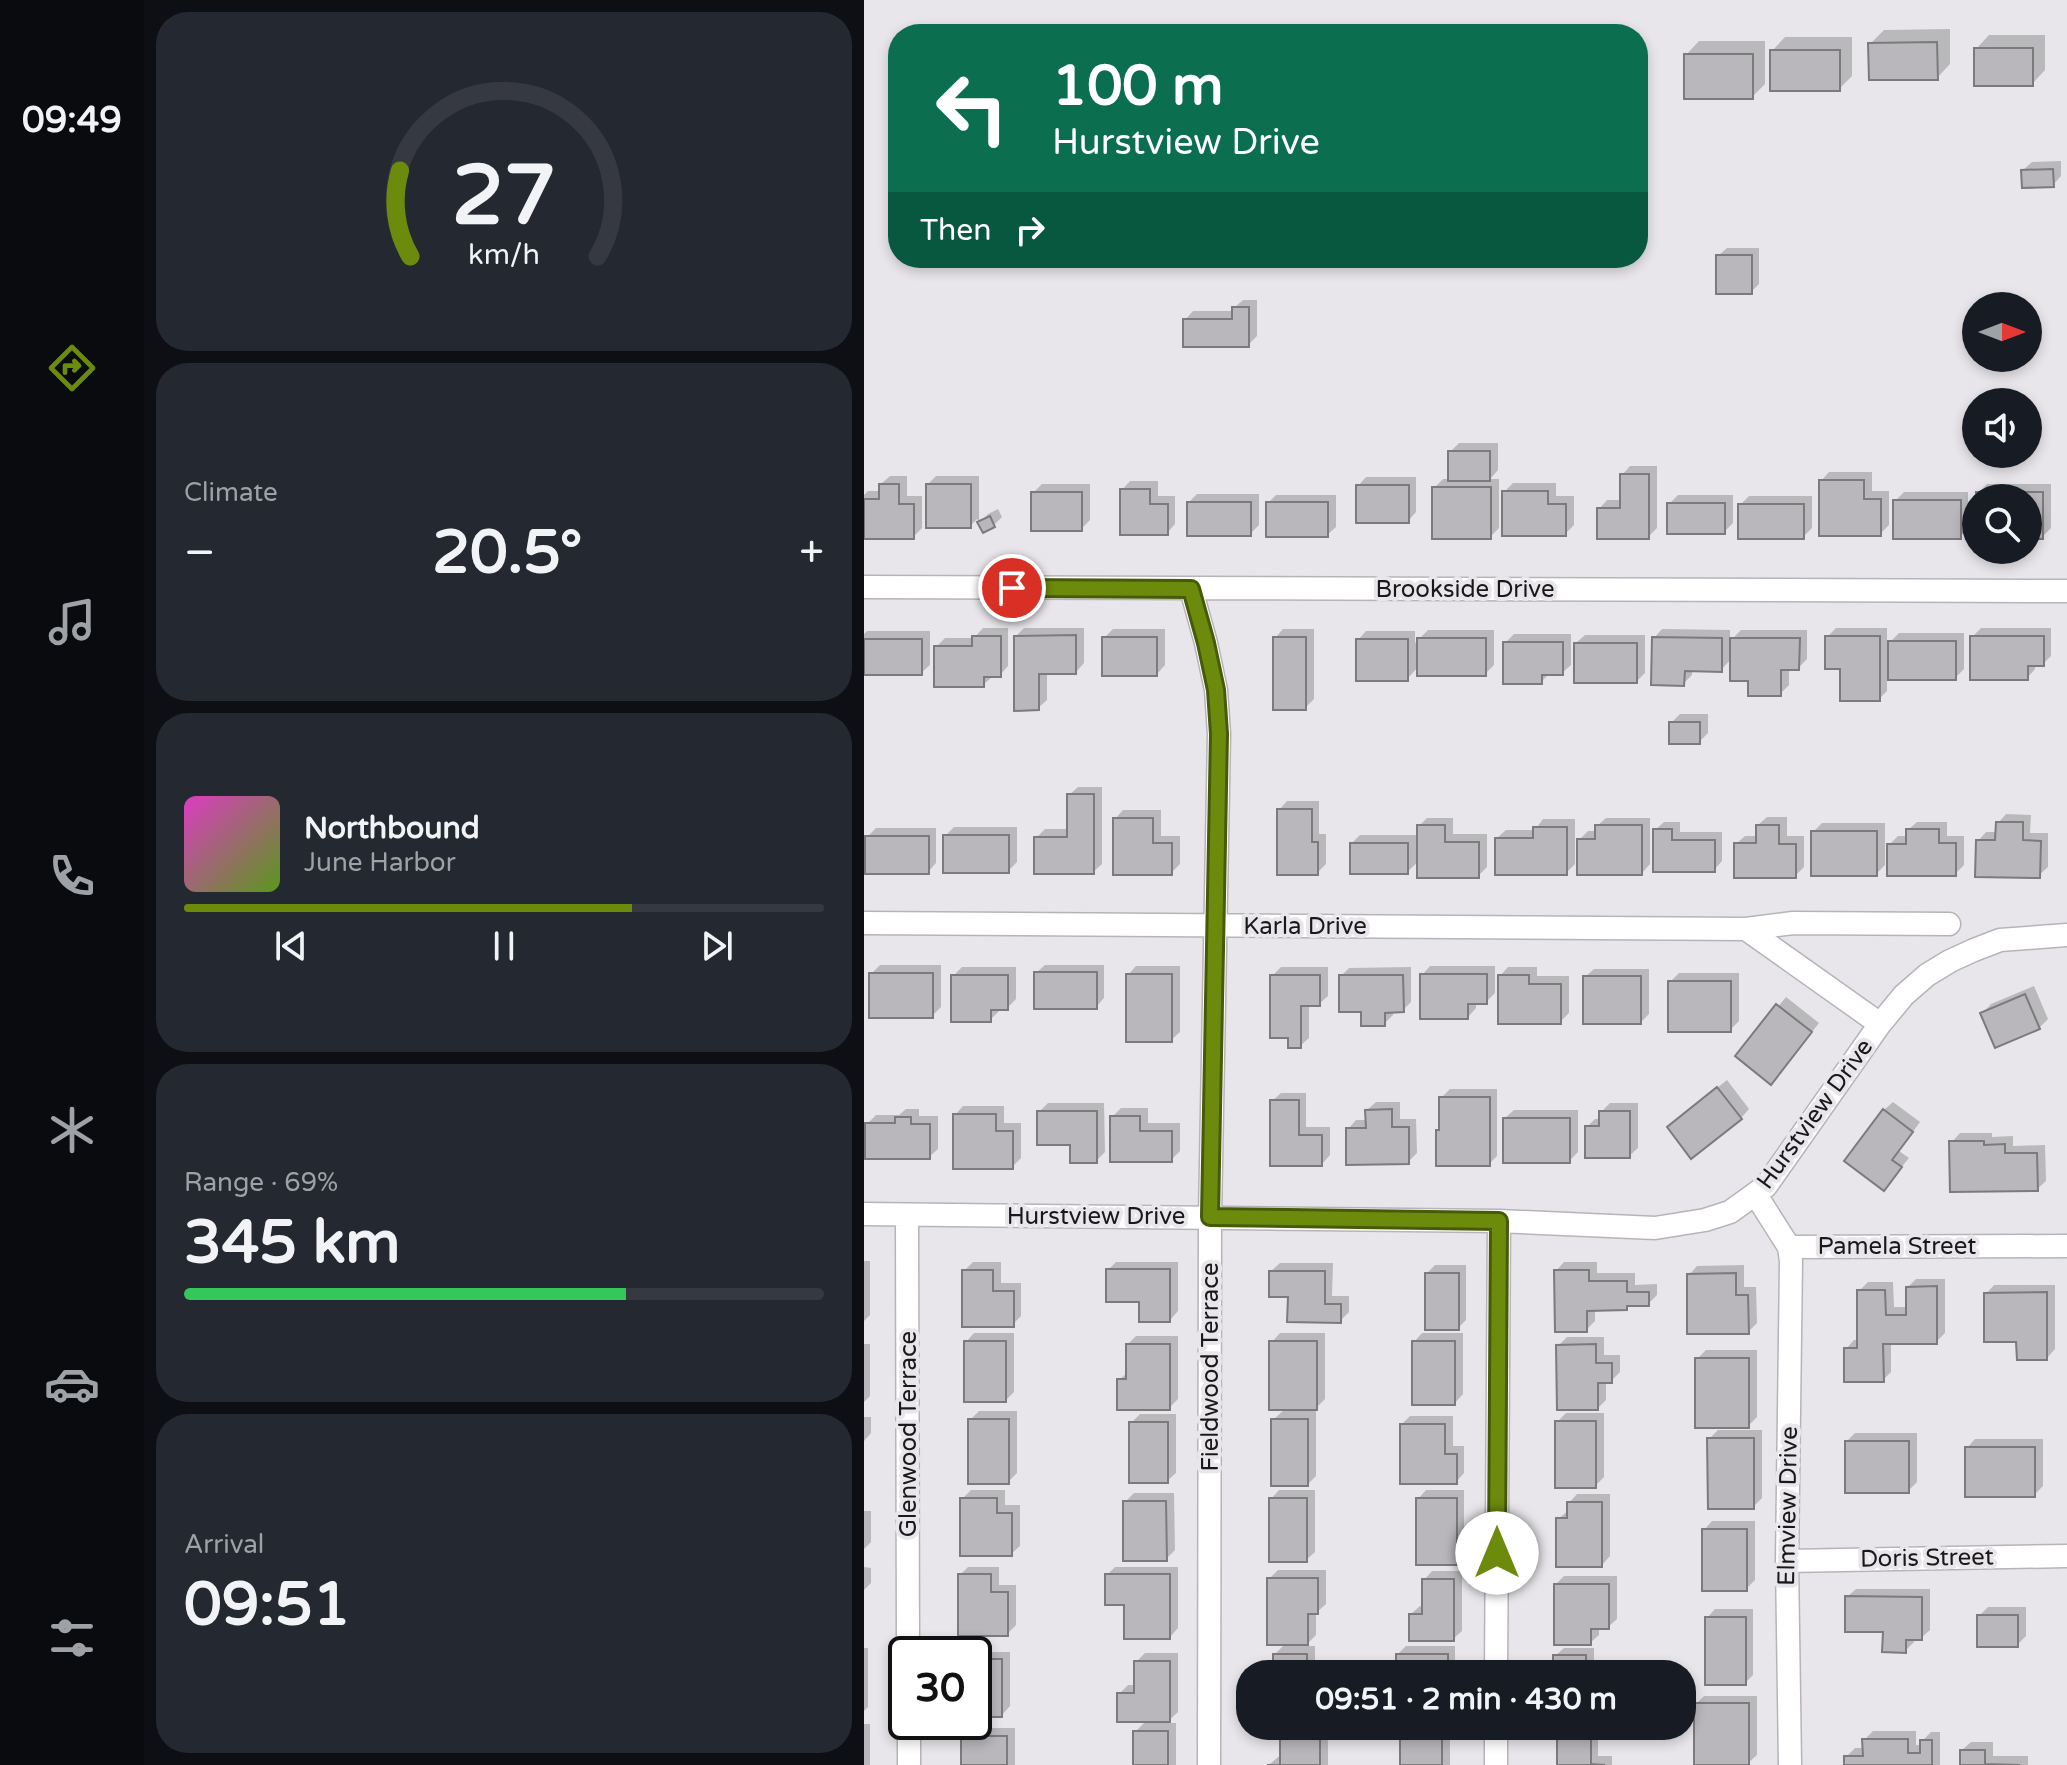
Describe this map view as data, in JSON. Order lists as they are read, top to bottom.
{
  "streets": {
    "street": [
      "Brookside Drive",
      "Karla Drive",
      "Hurstview Drive",
      "Pamela Street",
      "Fieldwood Terrace",
      "Glenwood Terrace",
      "Elmview Drive",
      "Doris Street"
    ]
  },
  "crossings": [
    ["Brookside Drive", "Fieldwood Terrace"],
    ["Karla Drive", "Fieldwood Terrace"],
    ["Hurstview Drive", "Pamela Street"],
    ["Hurstview Drive", "Fieldwood Terrace"],
    ["Hurstview Drive", "Glenwood Terrace"],
    ["Pamela Street", "Elmview Drive"],
    ["Elmview Drive", "Doris Street"]
  ],
  "north": "right",
  "page": {
    "tabs": "09:49",
    "turn": ["100 m", "Hurstview Drive"],
    "then": "Then",
    "tile": [
      "Climate",
      ["Range · 69%", "345 km"],
      ["Arrival", "09:51"]
    ],
    "heat": ["−", "20.5°", "+"],
    "song": ["Northbound", "June Harbor"],
    "limit": "30",
    "trip": "09:51 · 2 min · 430 m",
    "gauge": ["27", "km/h"]
  }
}
